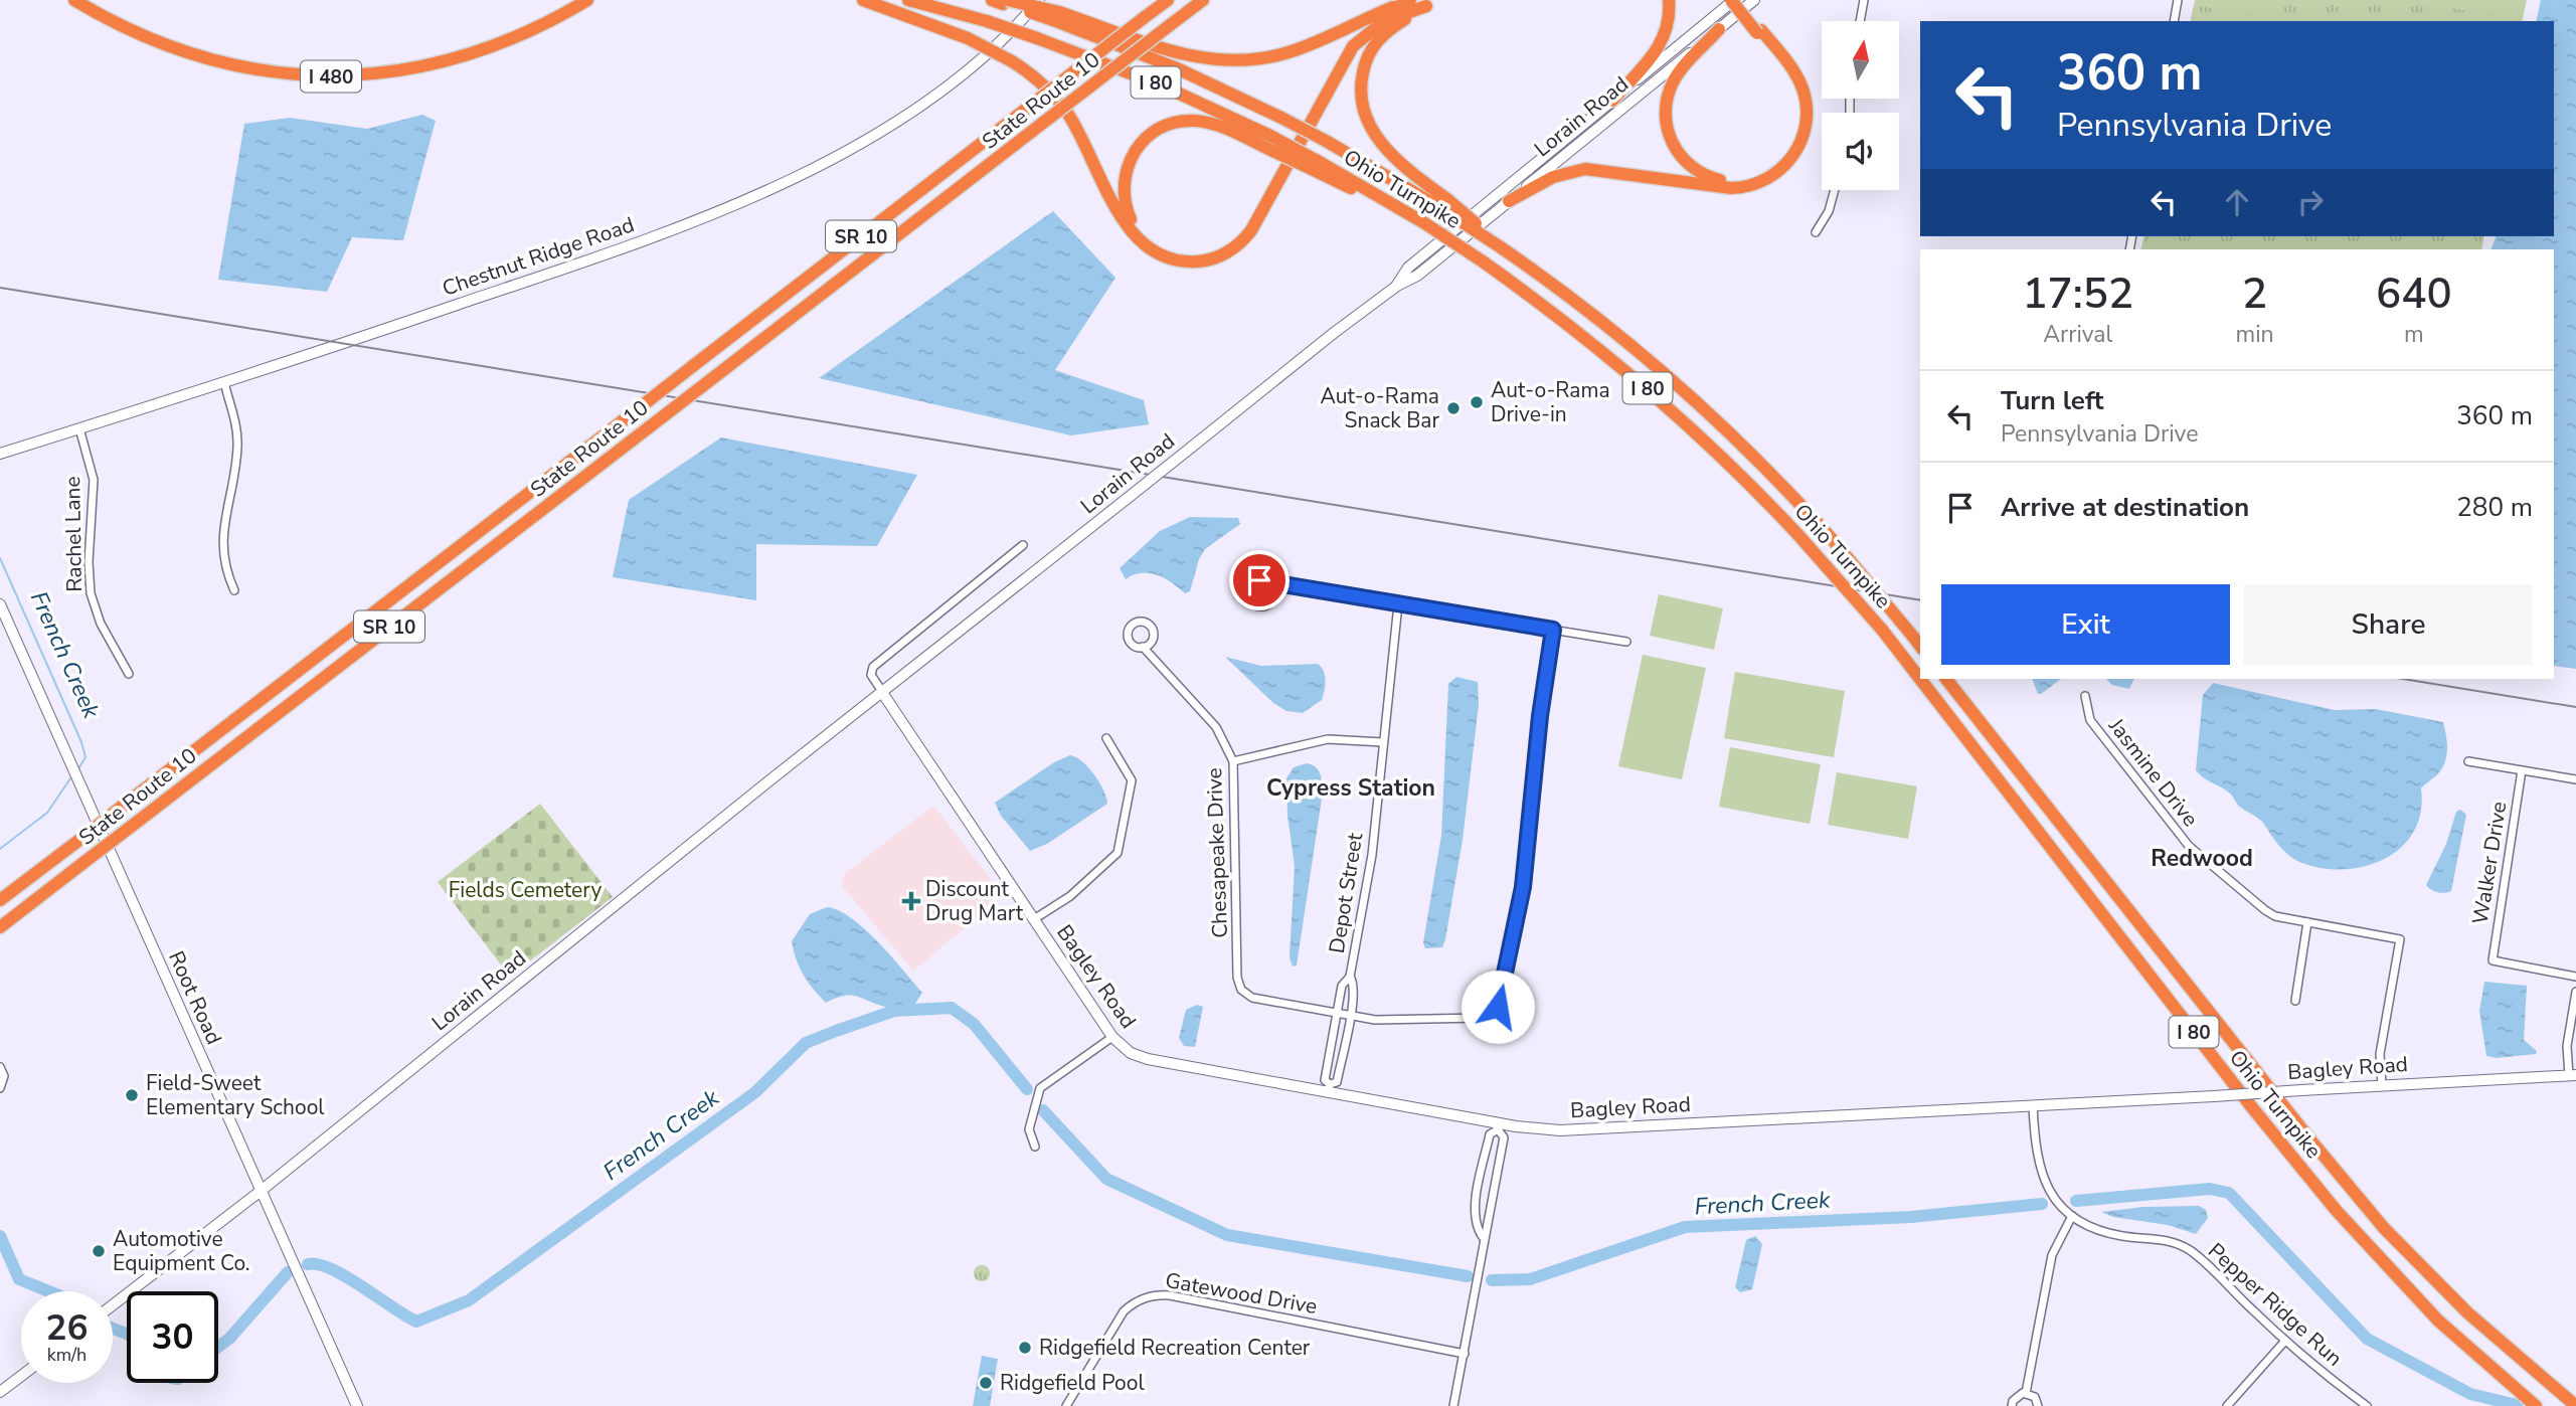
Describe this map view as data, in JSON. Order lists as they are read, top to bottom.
{
  "streets": {
    "highway": [
      "I 480",
      "I 80",
      "State Route 10",
      "Ohio Turnpike",
      "SR 10"
    ],
    "street": [
      "Lorain Road",
      "Chestnut Ridge Road",
      "Rachel Lane",
      "Jasmine Drive",
      "Chesapeake Drive",
      "Walker Drive",
      "Depot Street",
      "Bagley Road",
      "Root Road",
      "Gatewood Drive",
      "Pepper Ridge Run"
    ]
  },
  "crossings": [
    ["I 80", "Ohio Turnpike"],
    ["Lorain Road", "Bagley Road"],
    ["Lorain Road", "Root Road"],
    ["Chestnut Ridge Road", "Rachel Lane"],
    ["Jasmine Drive", "Bagley Road"],
    ["Chesapeake Drive", "Depot Street"],
    ["Depot Street", "Bagley Road"],
    ["Bagley Road", "Pepper Ridge Run"]
  ],
  "districts": ["Cypress Station", "Redwood"],
  "water": ["French Creek"],
  "parks": ["Fields Cemetery"],
  "places": {
    "other": [
      "Aut-o-Rama Drive-in",
      "Aut-o-Rama Snack Bar",
      "Field-Sweet Elementary School",
      "Automotive Equipment Co.",
      "Ridgefield Recreation Center",
      "Ridgefield Pool"
    ],
    "health": ["Discount Drug Mart"]
  },
  "north": "top",
  "page": {
    "turn": ["360 m", "Pennsylvania Drive"],
    "eta": [
      "17:52",
      "Arrival",
      "2",
      "min",
      "640",
      "m"
    ],
    "list": [
      {
        "name": "Turn left",
        "note": "Pennsylvania Drive",
        "value": "360 m"
      },
      {
        "name": "Arrive at destination",
        "value": "280 m"
      }
    ],
    "buttons": ["Exit", "Share"],
    "speed": "26 km/h",
    "limit": "30"
  }
}
